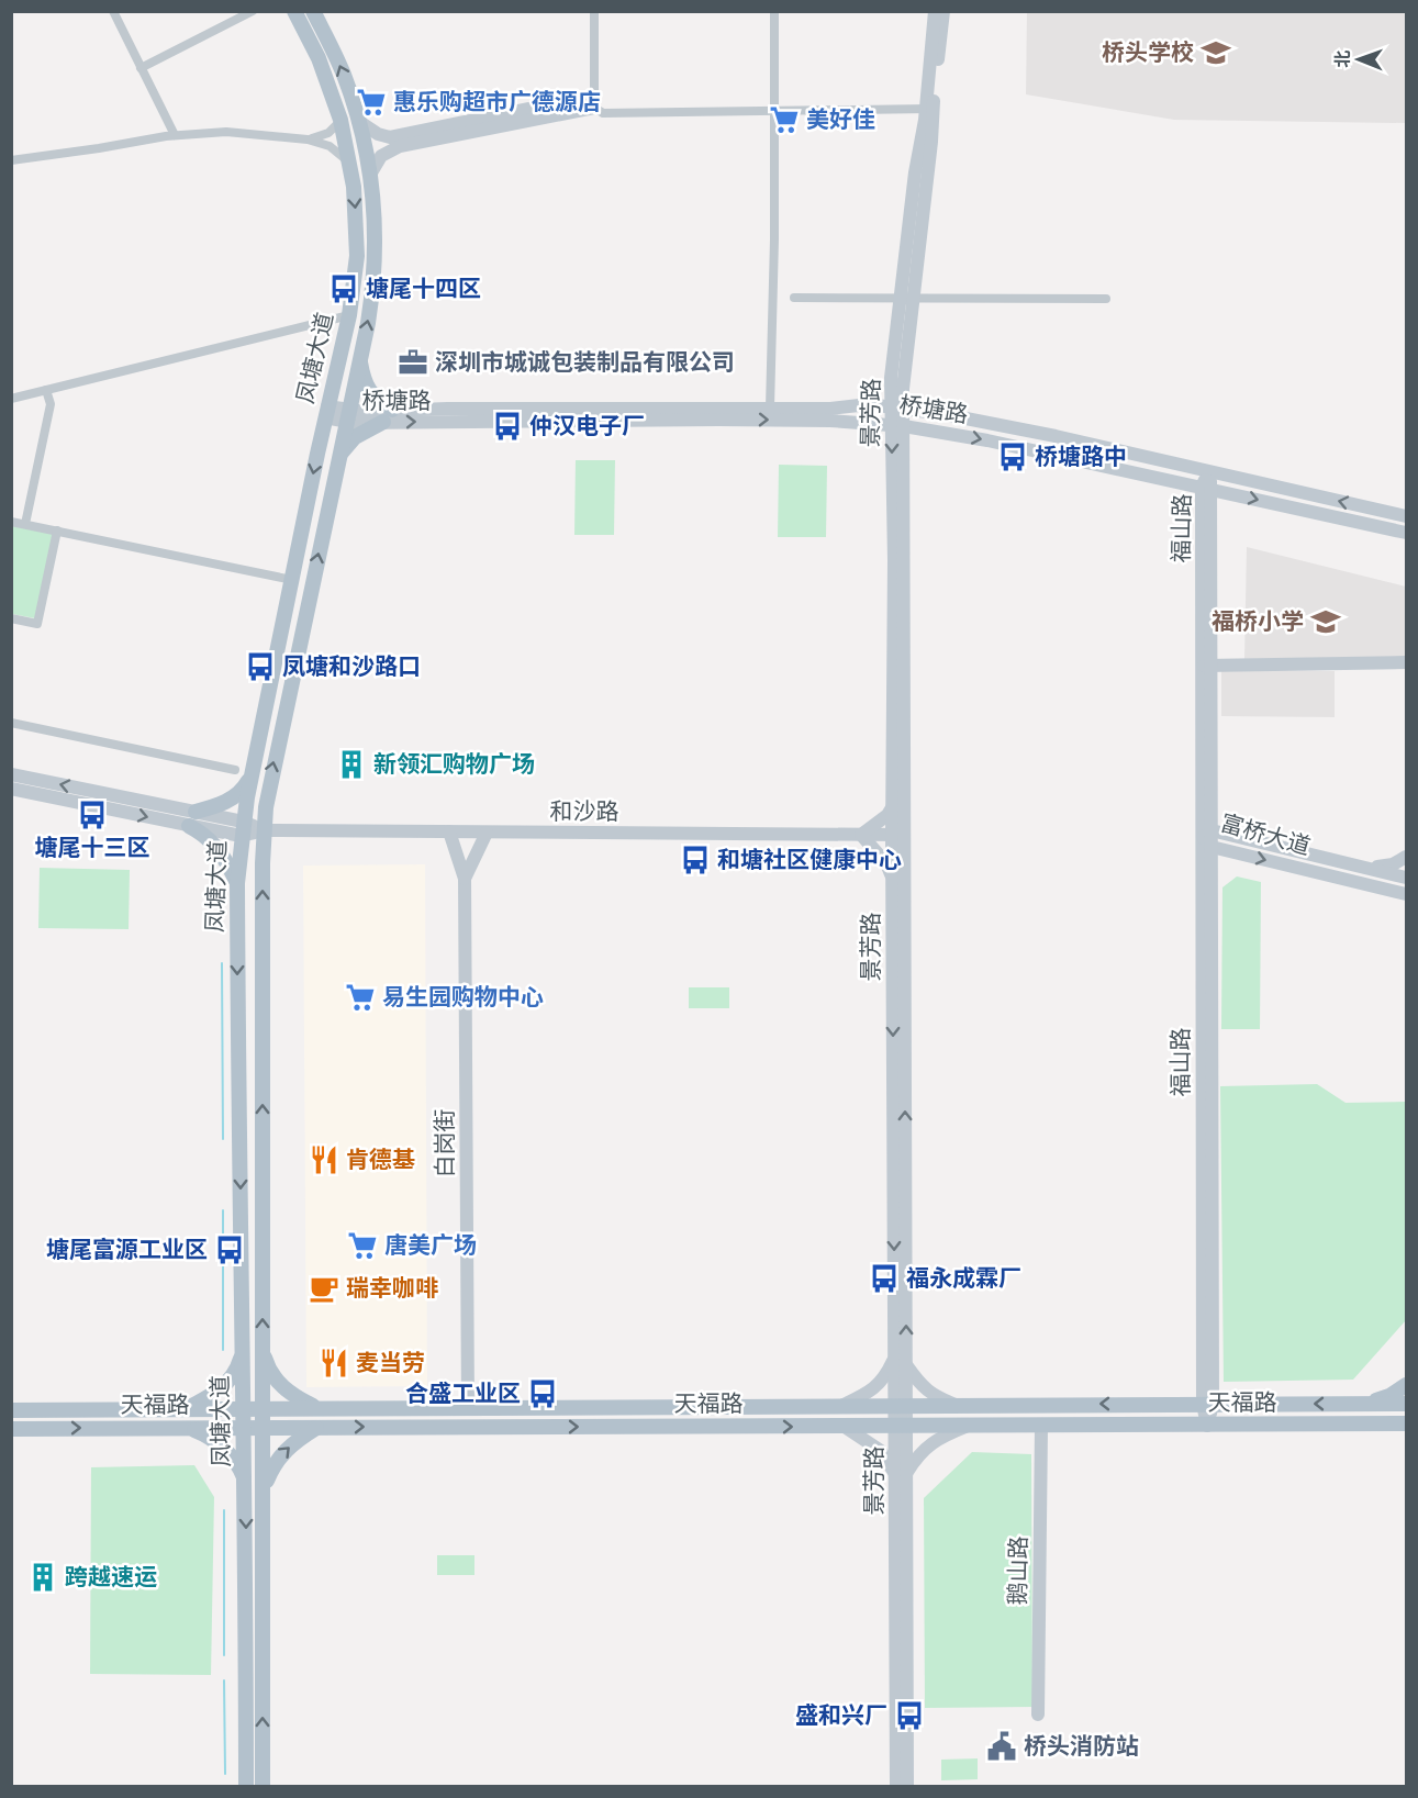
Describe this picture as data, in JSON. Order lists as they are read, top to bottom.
{
  "streets": {
    "main road": ["凤塘大道", "天福路"],
    "street": [
      "桥塘路",
      "景芳路",
      "福山路",
      "和沙路",
      "富桥大道",
      "白岗街",
      "鹅山路"
    ]
  },
  "crossings": [
    ["凤塘大道", "桥塘路"],
    ["凤塘大道", "和沙路"],
    ["凤塘大道", "天福路"],
    ["桥塘路", "景芳路"],
    ["桥塘路", "福山路"],
    ["景芳路", "和沙路"],
    ["景芳路", "天福路"],
    ["福山路", "富桥大道"],
    ["福山路", "天福路"],
    ["白岗街", "天福路"],
    ["天福路", "鹅山路"]
  ],
  "places": {
    "school or university": ["桥头学校", "福桥小学"],
    "supermarket": [
      "惠乐购超市广德源店",
      "美好佳",
      "易生园购物中心",
      "唐美广场"
    ],
    "bus stop": [
      "塘尾十四区",
      "仲汉电子厂",
      "桥塘路中",
      "凤塘和沙路口",
      "塘尾十三区",
      "和塘社区健康中心",
      "塘尾富源工业区",
      "福永成霖厂",
      "合盛工业区",
      "盛和兴厂"
    ],
    "office": ["深圳市城诚包装制品有限公司"],
    "building": ["新领汇购物广场", "跨越速运"],
    "restaurant": ["肯德基", "麦当劳"],
    "cafe": ["瑞幸咖啡"],
    "public building": ["桥头消防站"]
  },
  "north": "left"
}
